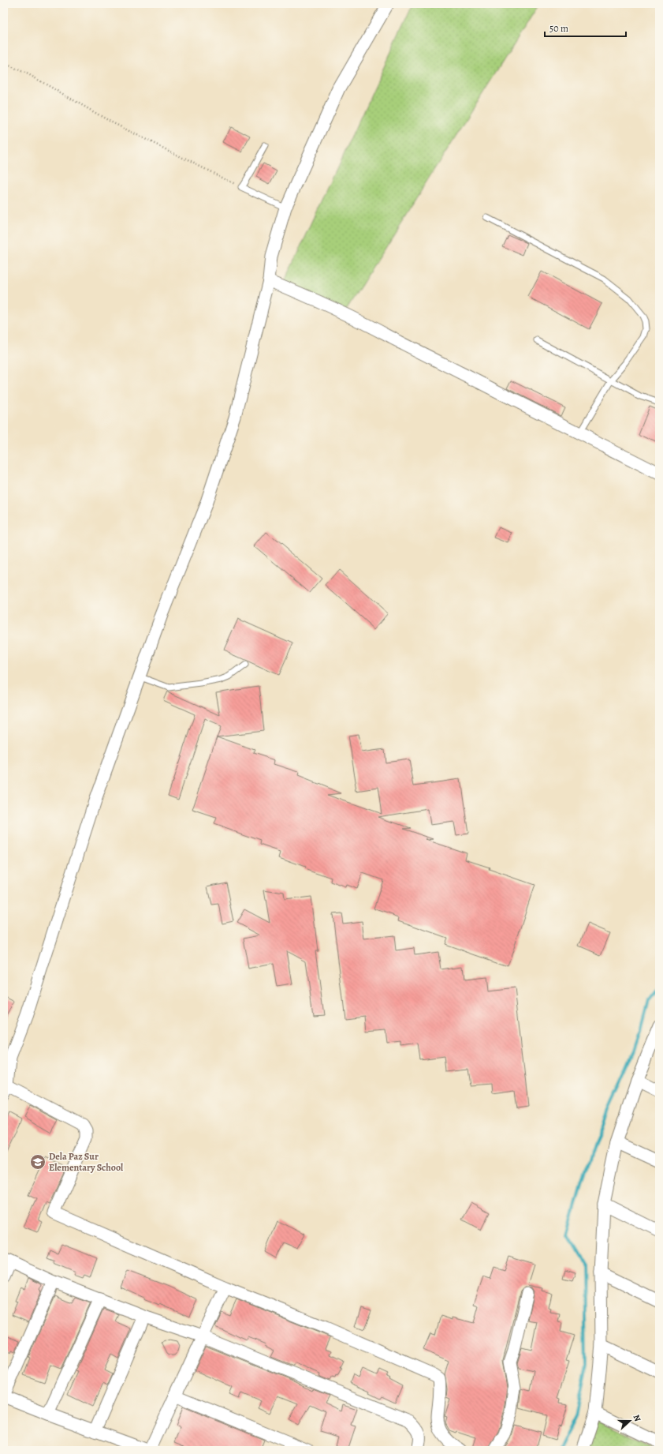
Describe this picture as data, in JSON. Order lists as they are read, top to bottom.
{
  "places": {
    "school or university": ["Dela Paz Sur Elementary School"]
  },
  "scale_bar": "50 m",
  "north": "right"
}
